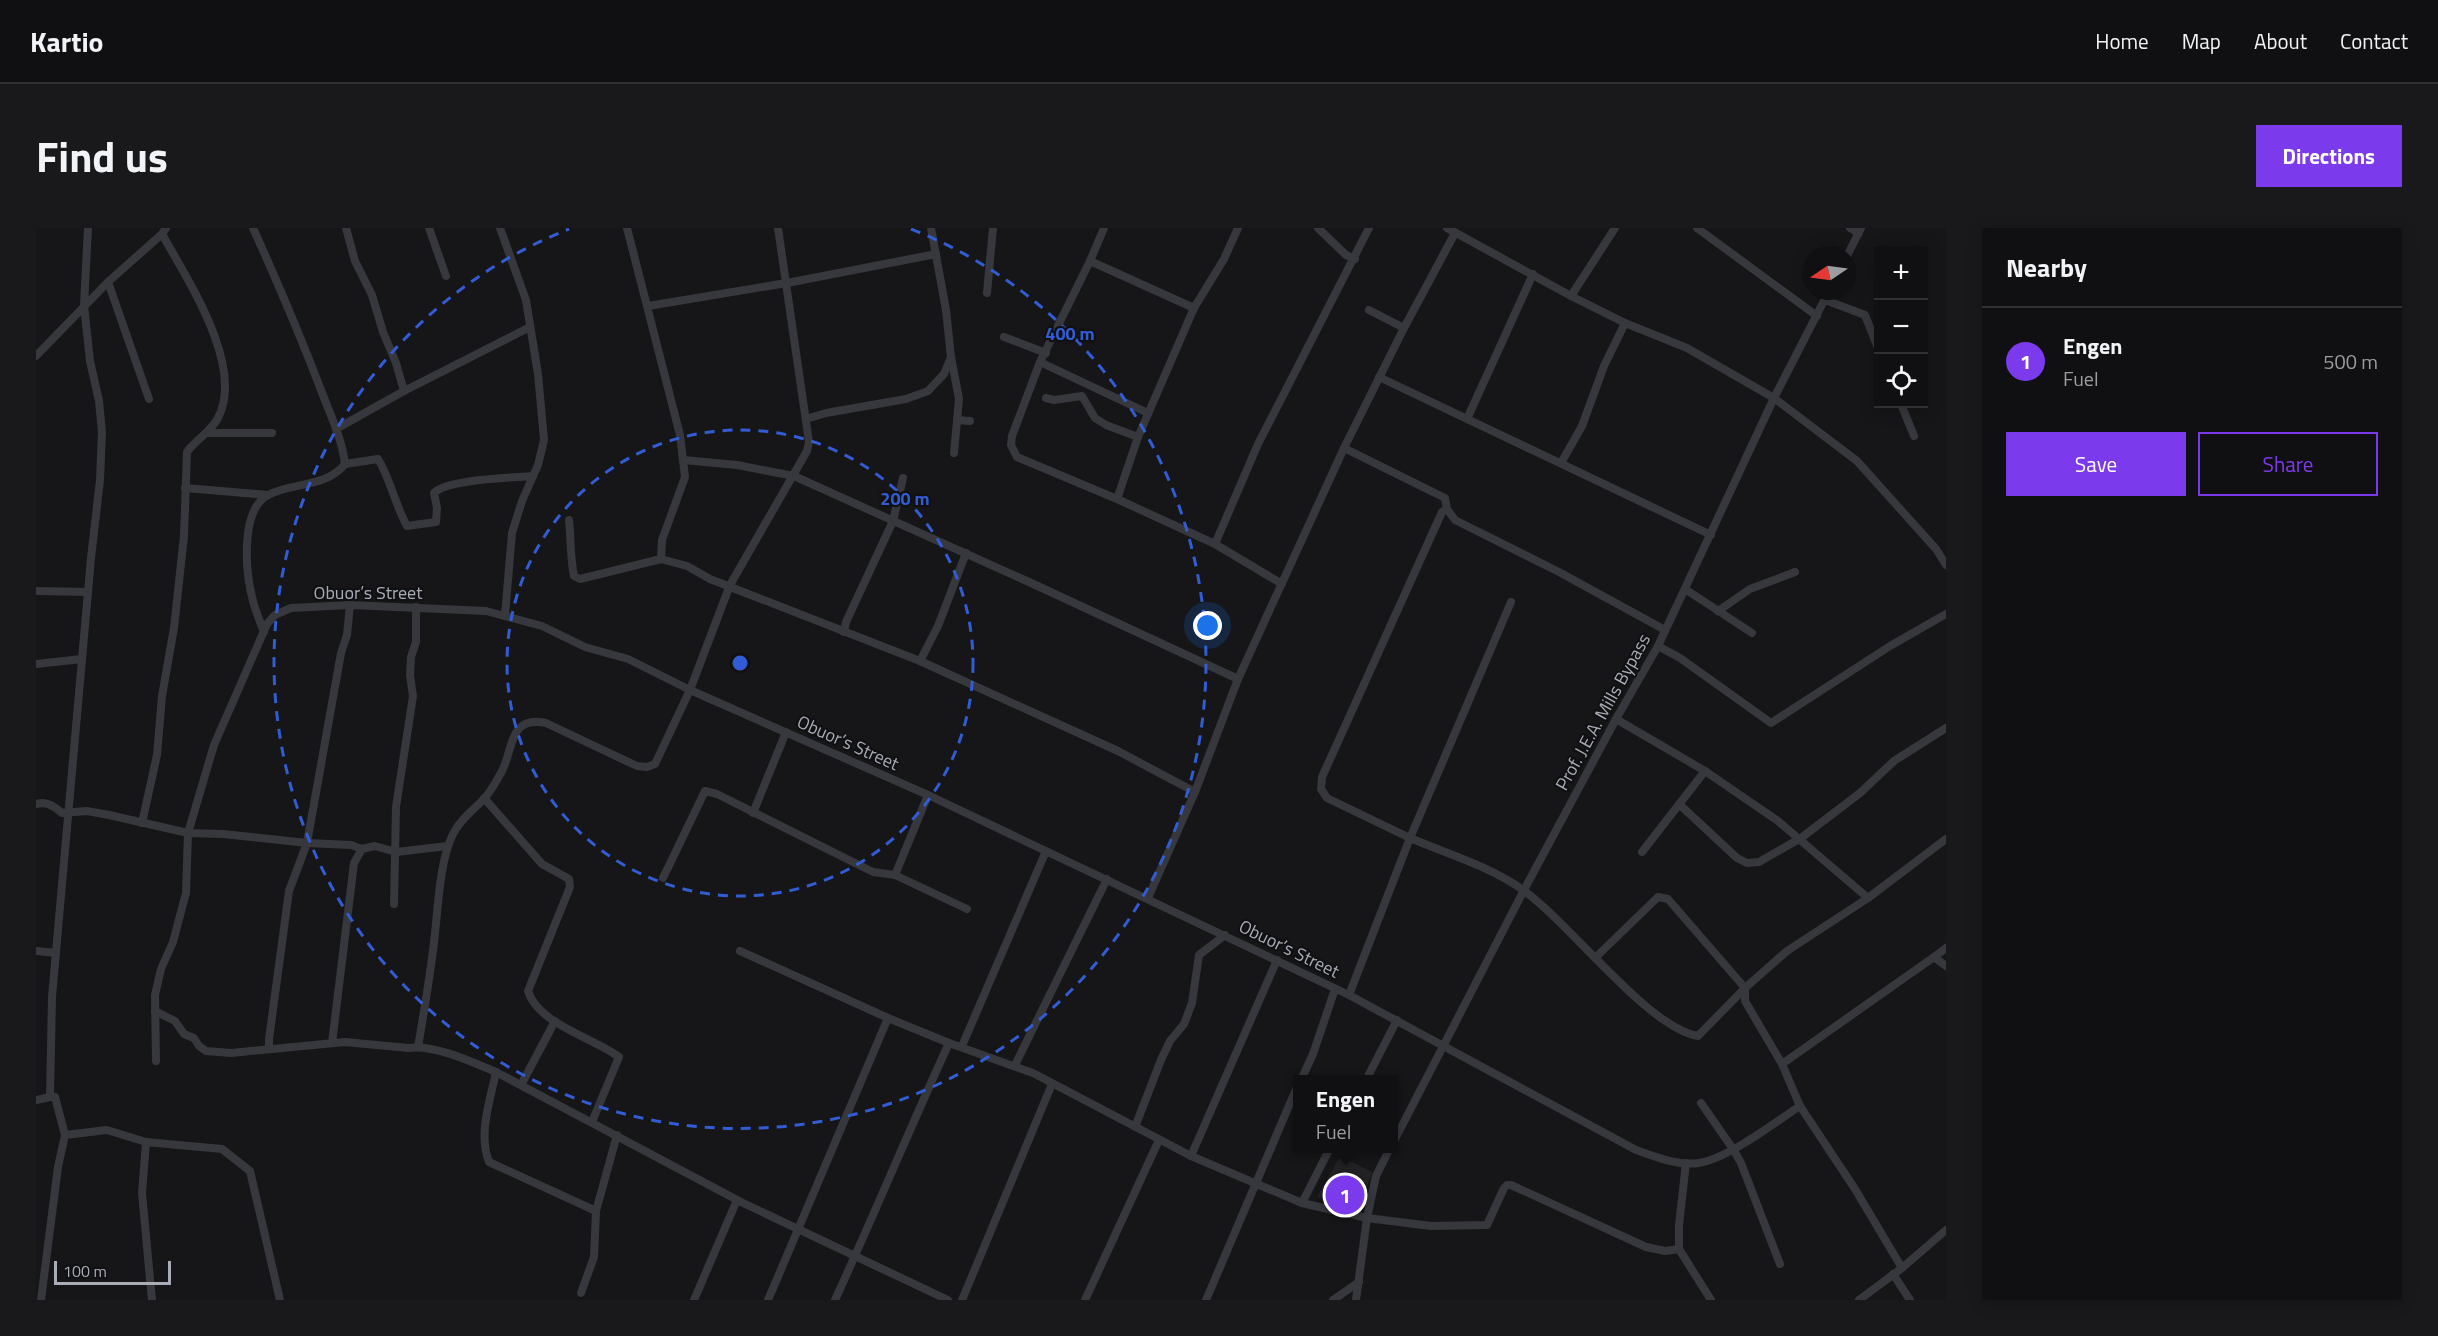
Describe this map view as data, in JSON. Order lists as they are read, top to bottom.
{
  "streets": {
    "street": ["Obuor’s Street", "Prof. J.E.A. Mills Bypass"]
  },
  "crossings": [
    ["Obuor’s Street", "Prof. J.E.A. Mills Bypass"]
  ],
  "scale_bar": "100 m",
  "north": "left",
  "page": {
    "header": "Kartio",
    "nav": [
      "Home",
      "Map",
      "About",
      "Contact"
    ],
    "title": "Find us",
    "buttons": [
      "Directions",
      ["Save", "Share"]
    ],
    "heading": "Nearby",
    "map_buttons": ["+", "−"],
    "list": [
      {
        "mark": "1",
        "name": "Engen",
        "note": "Fuel",
        "value": "500 m"
      }
    ],
    "popup": ["Engen", "Fuel"],
    "pins": "1",
    "scale": "100 m"
  },
  "rings": ["400 m", "200 m"]
}
